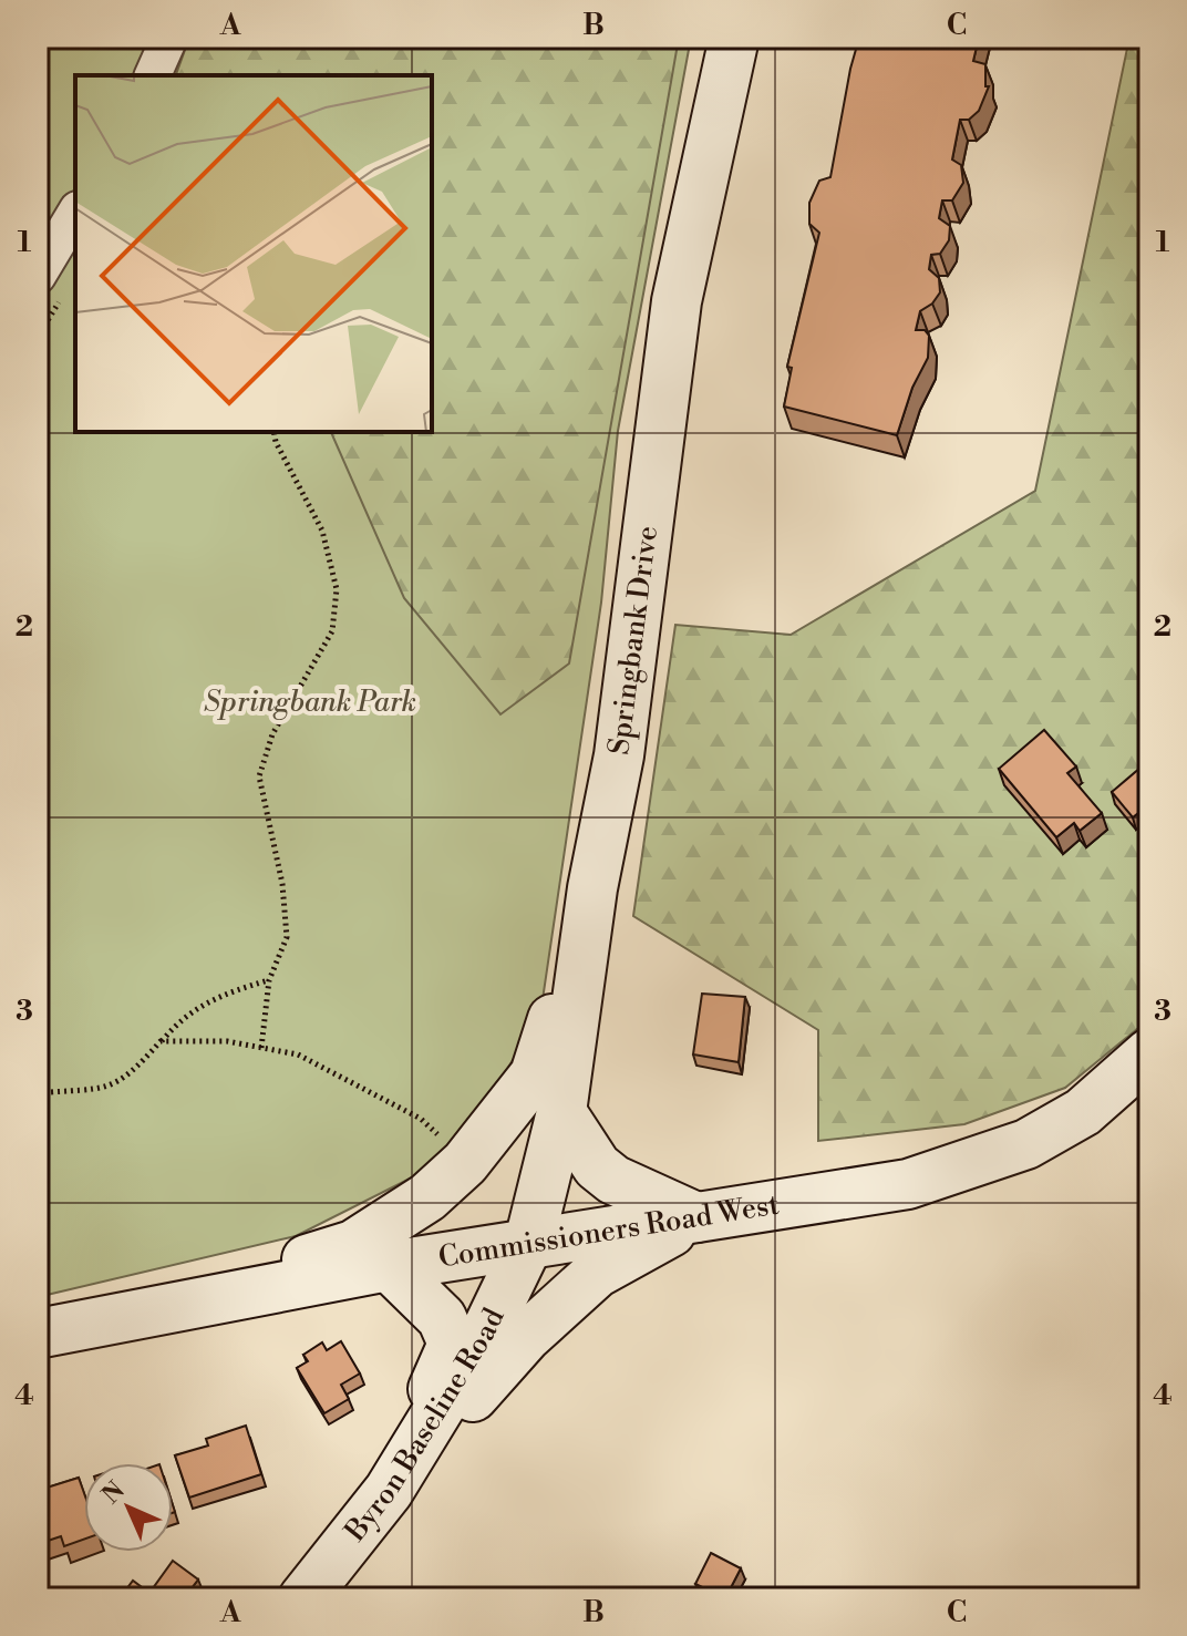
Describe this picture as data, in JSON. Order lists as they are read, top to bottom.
{
  "streets": {
    "main road": ["Springbank Drive", "Commissioners Road West", "Byron Baseline Road"]
  },
  "crossings": [
    ["Springbank Drive", "Commissioners Road West"],
    ["Springbank Drive", "Byron Baseline Road"],
    ["Commissioners Road West", "Byron Baseline Road"]
  ],
  "parks": ["Springbank Park"],
  "north": "top left",
  "grid": {
    "columns": ["A", "B", "C"],
    "rows": [
      "1",
      "2",
      "3",
      "4"
    ]
  }
}
